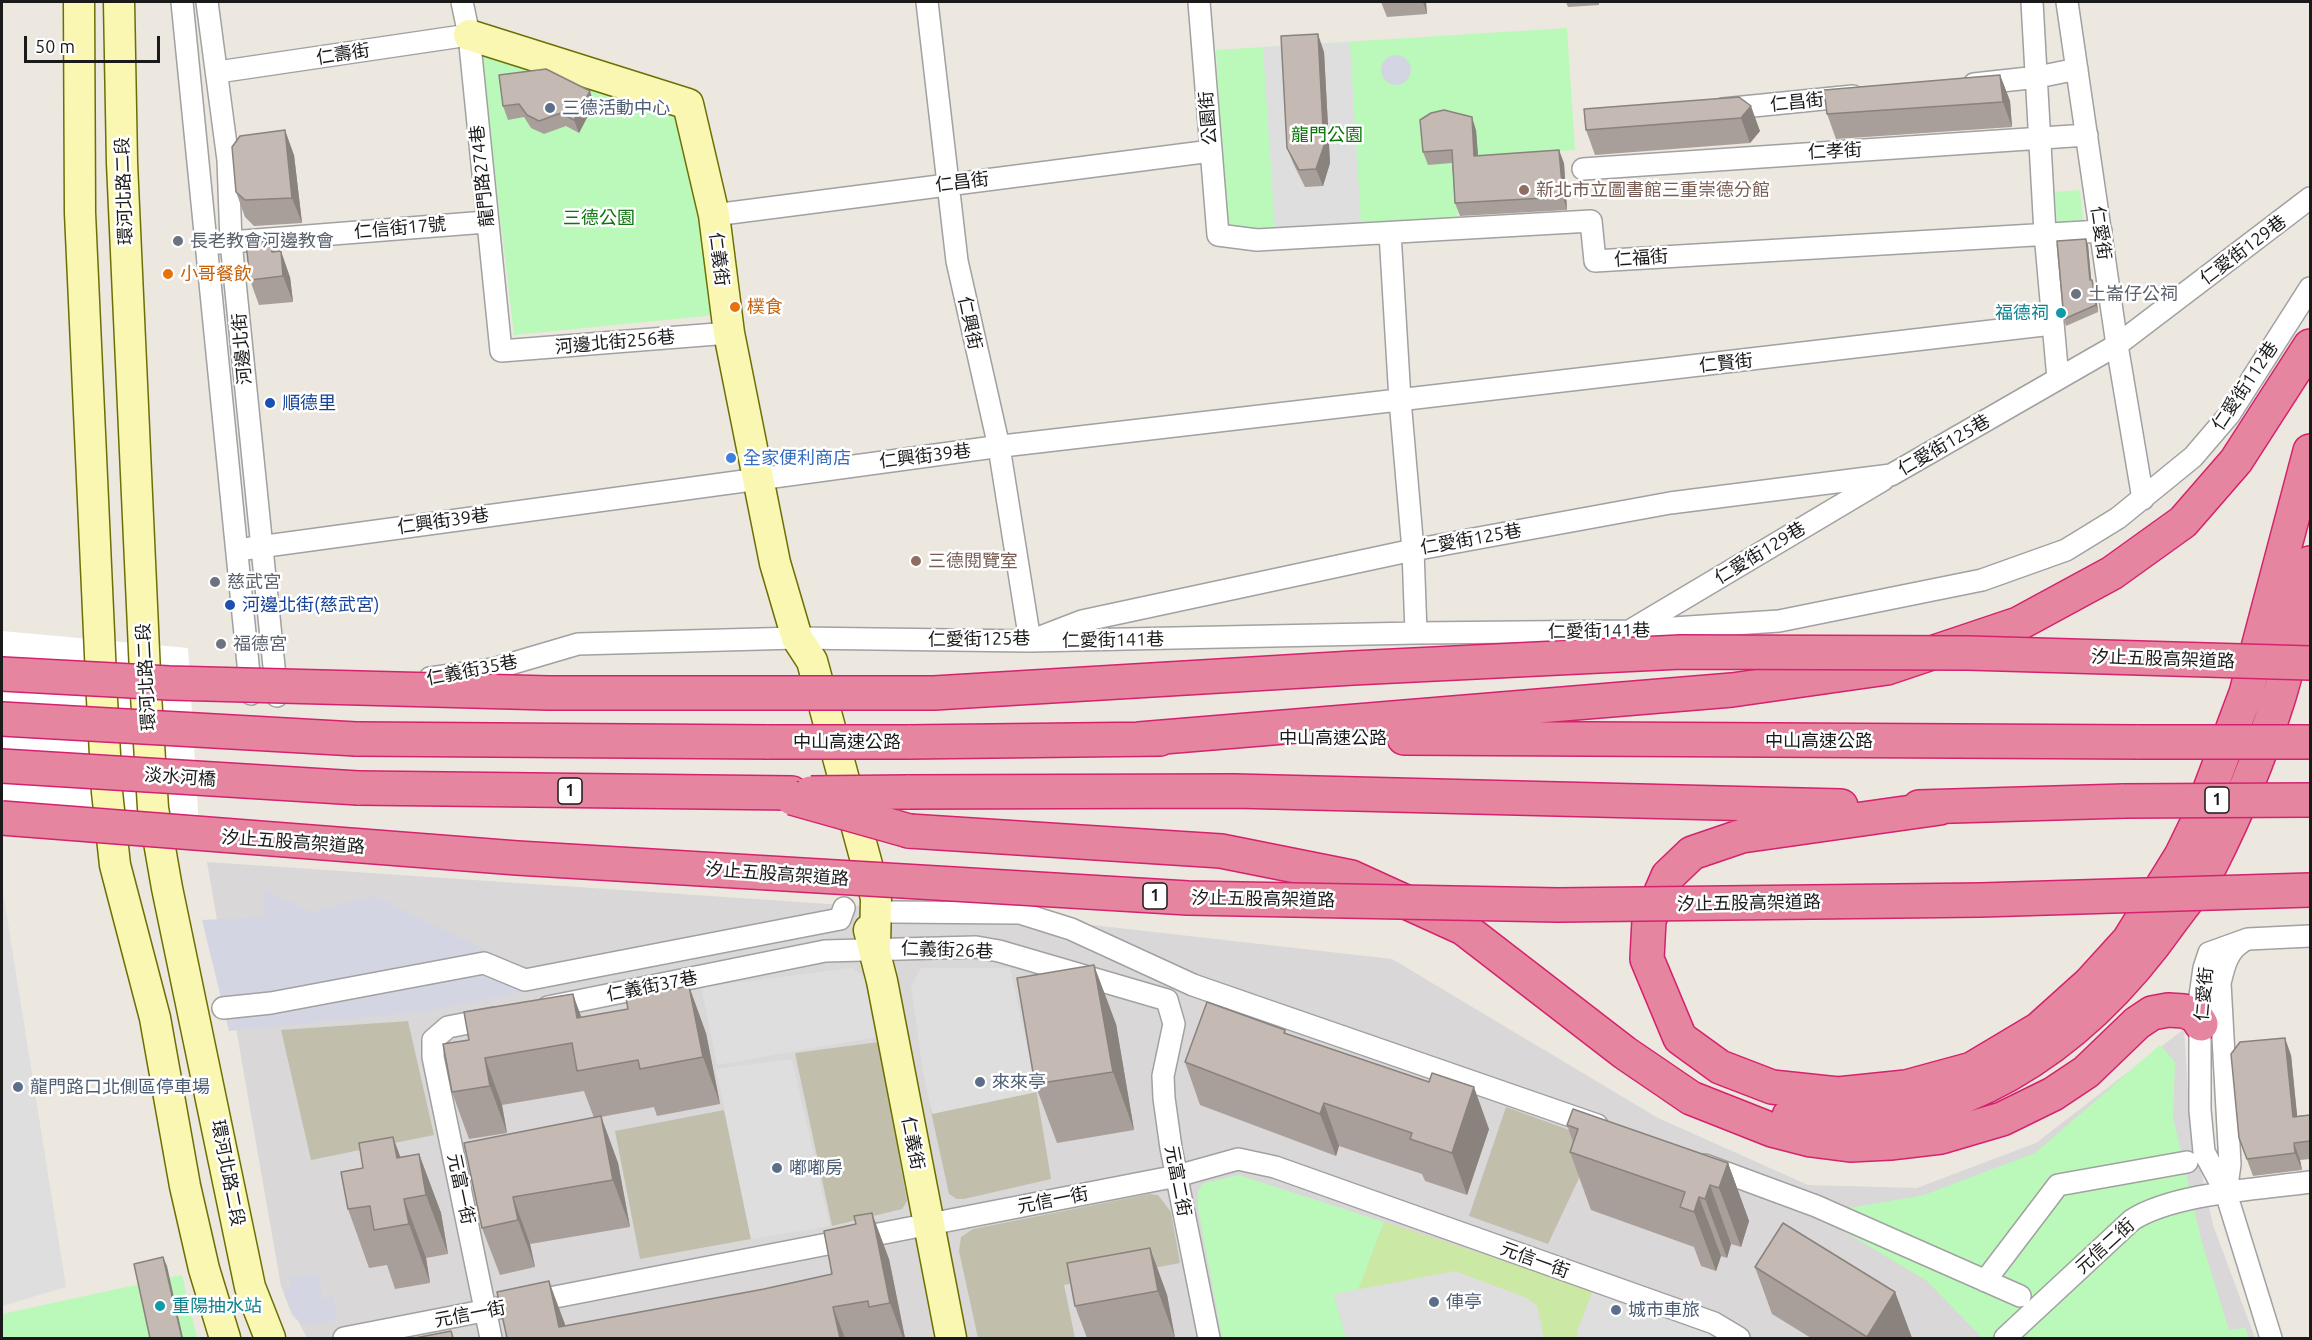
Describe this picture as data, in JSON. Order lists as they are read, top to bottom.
{
  "streets": {
    "highway": [
      "汐止五股高架道路",
      "中山高速公路",
      "淡水河橋",
      "1"
    ],
    "main road": ["環河北路二段", "仁義街"],
    "street": [
      "仁壽街",
      "仁昌街",
      "公園街",
      "仁孝街",
      "龍門路274巷",
      "仁信街17號",
      "仁愛街",
      "仁愛街129巷",
      "仁福街",
      "仁興街",
      "河邊北街256巷",
      "河邊北街",
      "仁賢街",
      "仁愛街112巷",
      "仁愛街125巷",
      "仁興街39巷",
      "仁愛街141巷",
      "仁義街35巷",
      "仁義街26巷",
      "仁義街37巷",
      "元富二街",
      "元富一街",
      "元信一街",
      "元信二街"
    ]
  },
  "crossings": [
    ["仁壽街", "龍門路274巷"],
    ["仁壽街", "仁義街"],
    ["仁壽街", "河邊北街"],
    ["仁昌街", "公園街"],
    ["仁昌街", "仁義街"],
    ["仁昌街", "仁興街"],
    ["公園街", "仁福街"],
    ["仁孝街", "仁愛街"],
    ["龍門路274巷", "仁信街17號"],
    ["龍門路274巷", "仁義街"],
    ["龍門路274巷", "河邊北街256巷"],
    ["環河北路二段", "仁義街35巷"],
    ["仁信街17號", "河邊北街"],
    ["仁愛街", "仁愛街129巷"],
    ["仁愛街", "仁福街"],
    ["仁愛街", "仁愛街112巷"],
    ["仁愛街", "仁愛街125巷"],
    ["仁愛街", "仁愛街141巷"],
    ["仁愛街", "元信二街"],
    ["仁愛街129巷", "仁愛街125巷"],
    ["仁愛街129巷", "仁愛街141巷"],
    ["仁義街", "河邊北街256巷"],
    ["仁義街", "仁愛街125巷"],
    ["仁義街", "仁興街39巷"],
    ["仁義街", "仁義街35巷"],
    ["仁義街", "仁義街26巷"],
    ["仁義街", "仁義街37巷"],
    ["仁義街", "元信一街"],
    ["仁興街", "仁愛街125巷"],
    ["仁興街", "仁興街39巷"],
    ["仁興街", "仁愛街141巷"],
    ["河邊北街", "仁興街39巷"],
    ["河邊北街", "仁義街35巷"],
    ["仁賢街", "仁興街39巷"],
    ["仁愛街112巷", "仁愛街141巷"],
    ["仁愛街125巷", "仁愛街141巷"],
    ["仁愛街125巷", "仁義街35巷"],
    ["淡水河橋", "1"],
    ["仁義街26巷", "仁義街37巷"],
    ["仁義街26巷", "元富二街"],
    ["仁義街37巷", "元富一街"],
    ["元富二街", "元信一街"],
    ["元富一街", "元信一街"]
  ],
  "parks": ["龍門公園", "三德公園"],
  "places": [
    "三德活動中心",
    "新北市立圖書館三重崇德分館",
    "長老教會河邊教會",
    "小哥餐飲",
    "土崙仔公祠",
    "樸食",
    "福德祠",
    "順德里",
    "全家便利商店",
    "三德閱覽室",
    "慈武宮",
    "河邊北街(慈武宮)",
    "福德宮",
    "來來亭",
    "龍門路口北側區停車場",
    "嘟嘟房",
    "俥亭",
    "重陽抽水站",
    "城市車旅"
  ],
  "scale_bar": "50 m"
}
